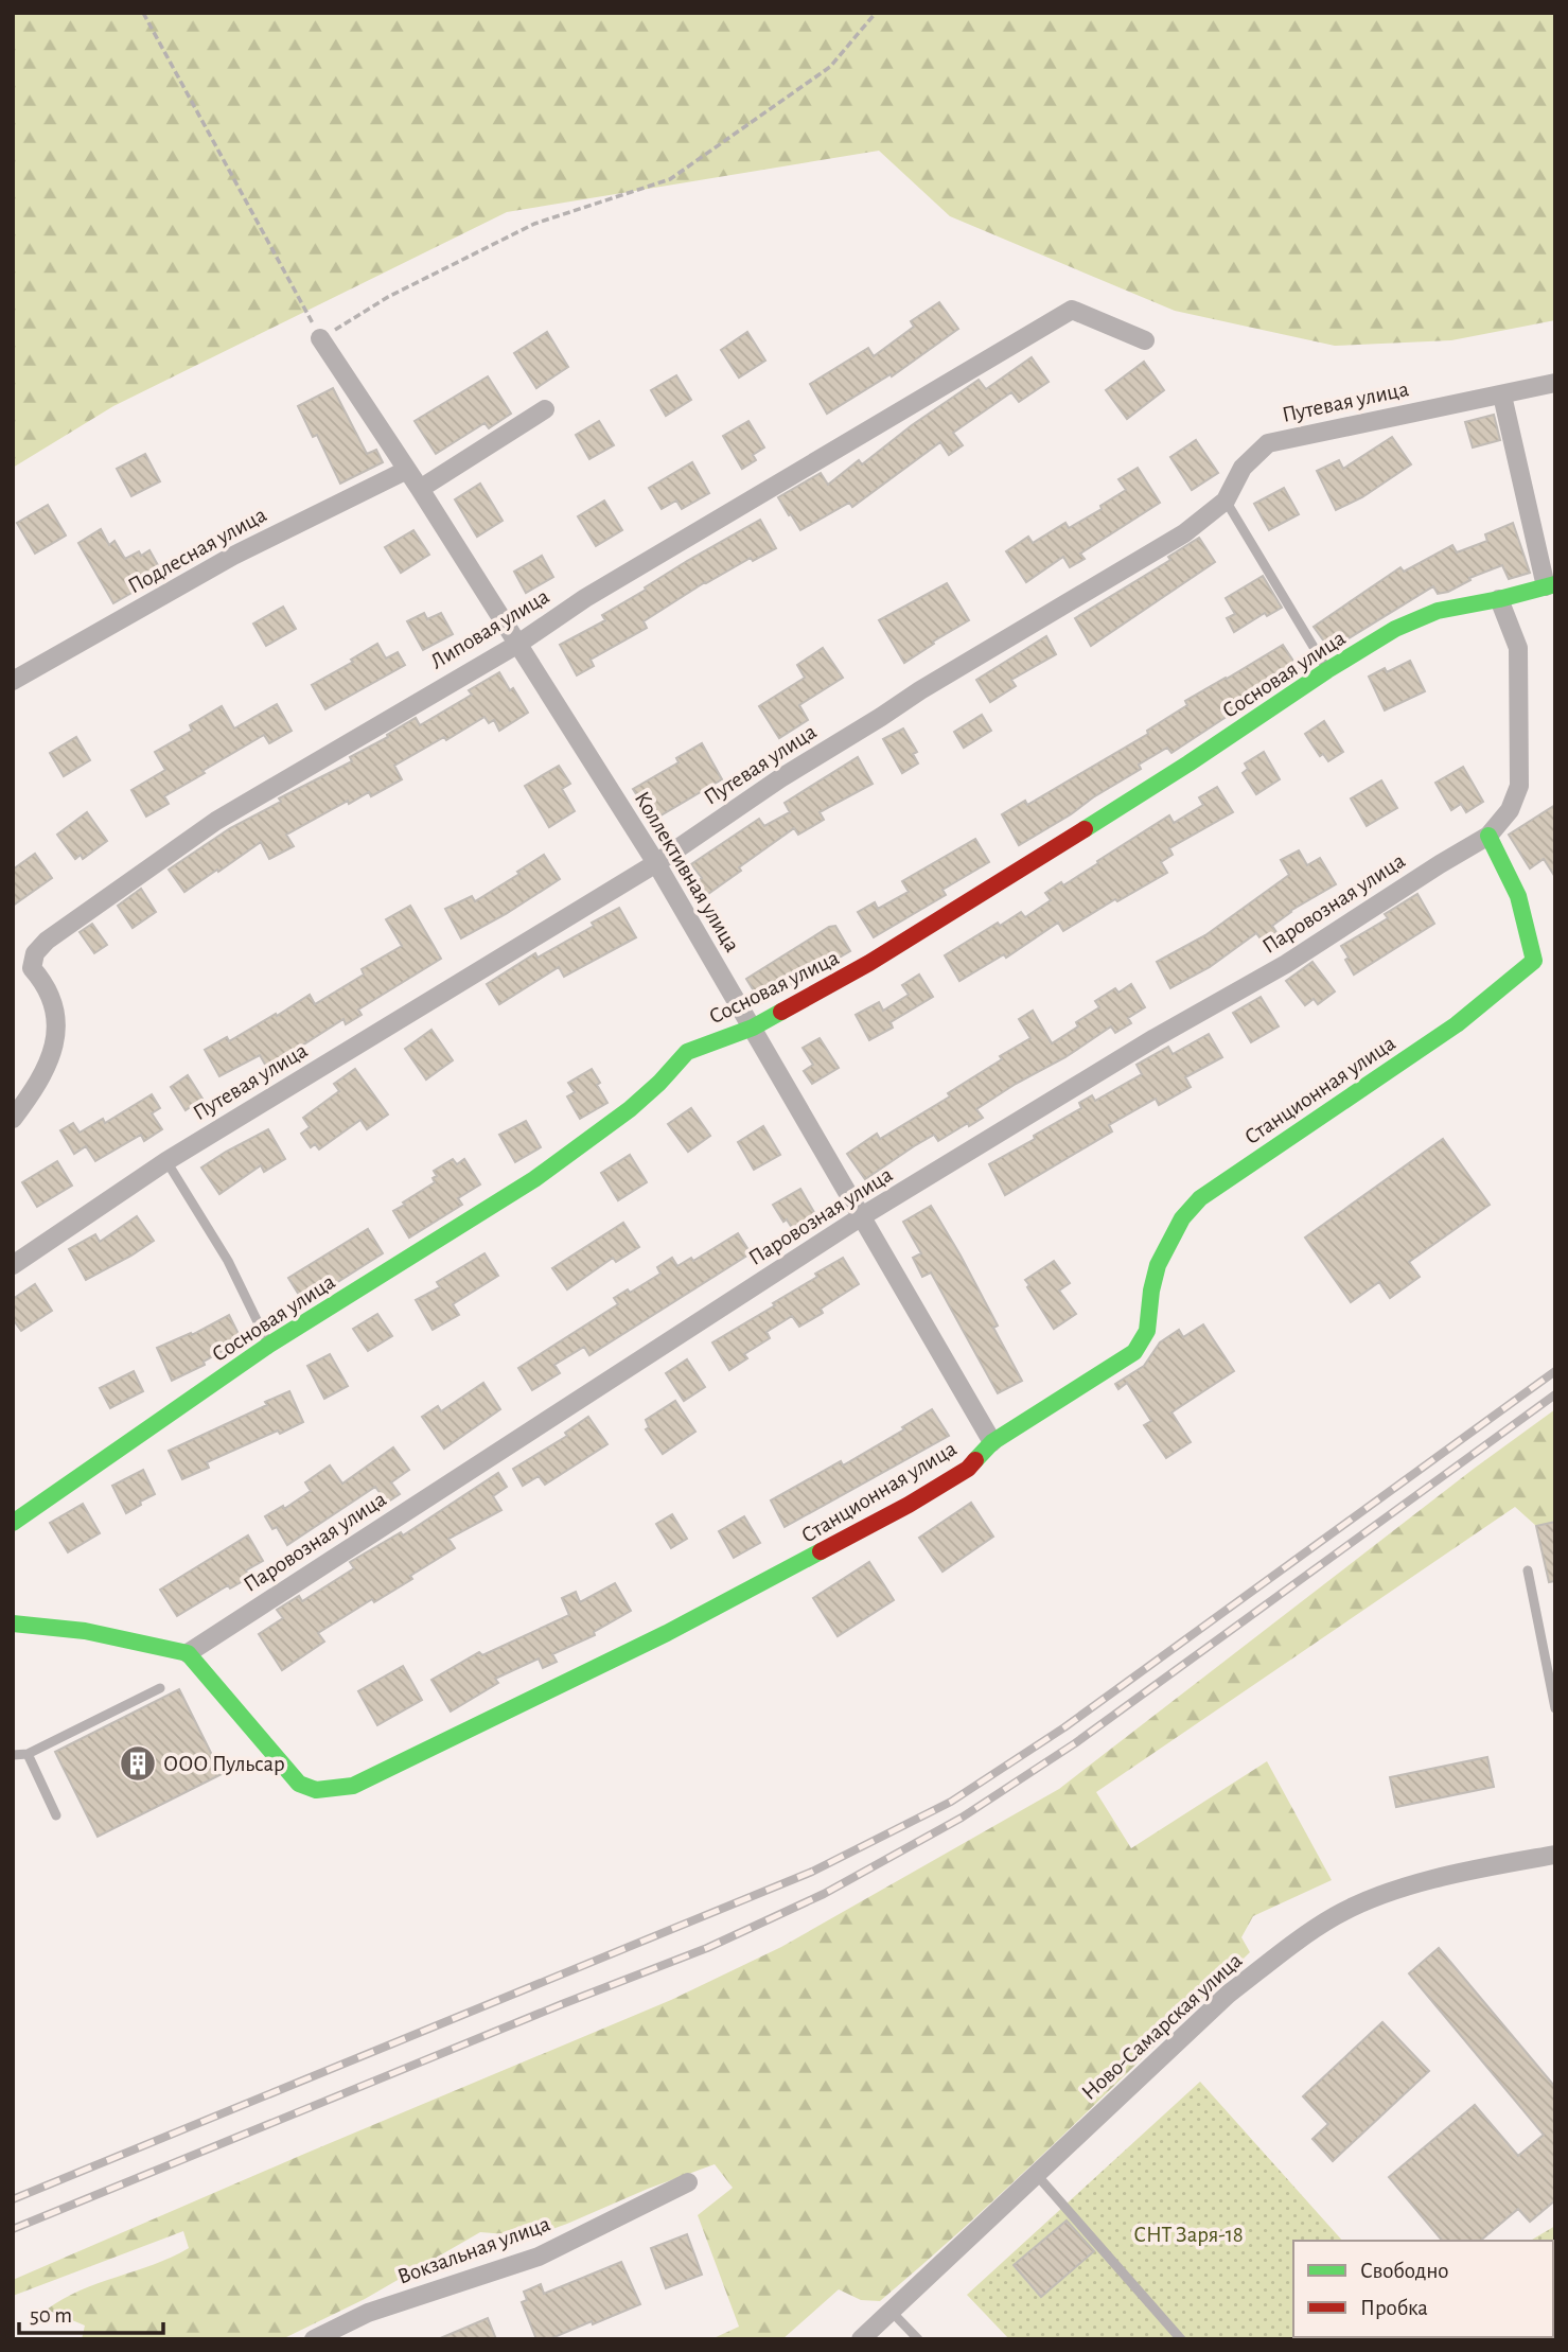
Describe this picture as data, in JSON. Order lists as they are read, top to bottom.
{
  "streets": {
    "street": [
      "Путевая улица",
      "Подлесная улица",
      "Липовая улица",
      "Сосновая улица",
      "Коллективная улица",
      "Паровозная улица",
      "Станционная улица",
      "Ново-Самарская улица",
      "Вокзальная улица"
    ]
  },
  "crossings": [
    ["Путевая улица", "Коллективная улица"],
    ["Подлесная улица", "Коллективная улица"],
    ["Липовая улица", "Коллективная улица"],
    ["Сосновая улица", "Коллективная улица"],
    ["Коллективная улица", "Паровозная улица"],
    ["Коллективная улица", "Станционная улица"],
    ["Паровозная улица", "Станционная улица"]
  ],
  "parks": ["СНТ Заря-18"],
  "places": {
    "building": ["ООО Пульсар"]
  },
  "legend": ["Свободно", "Пробка"],
  "scale_bar": "50 m"
}
